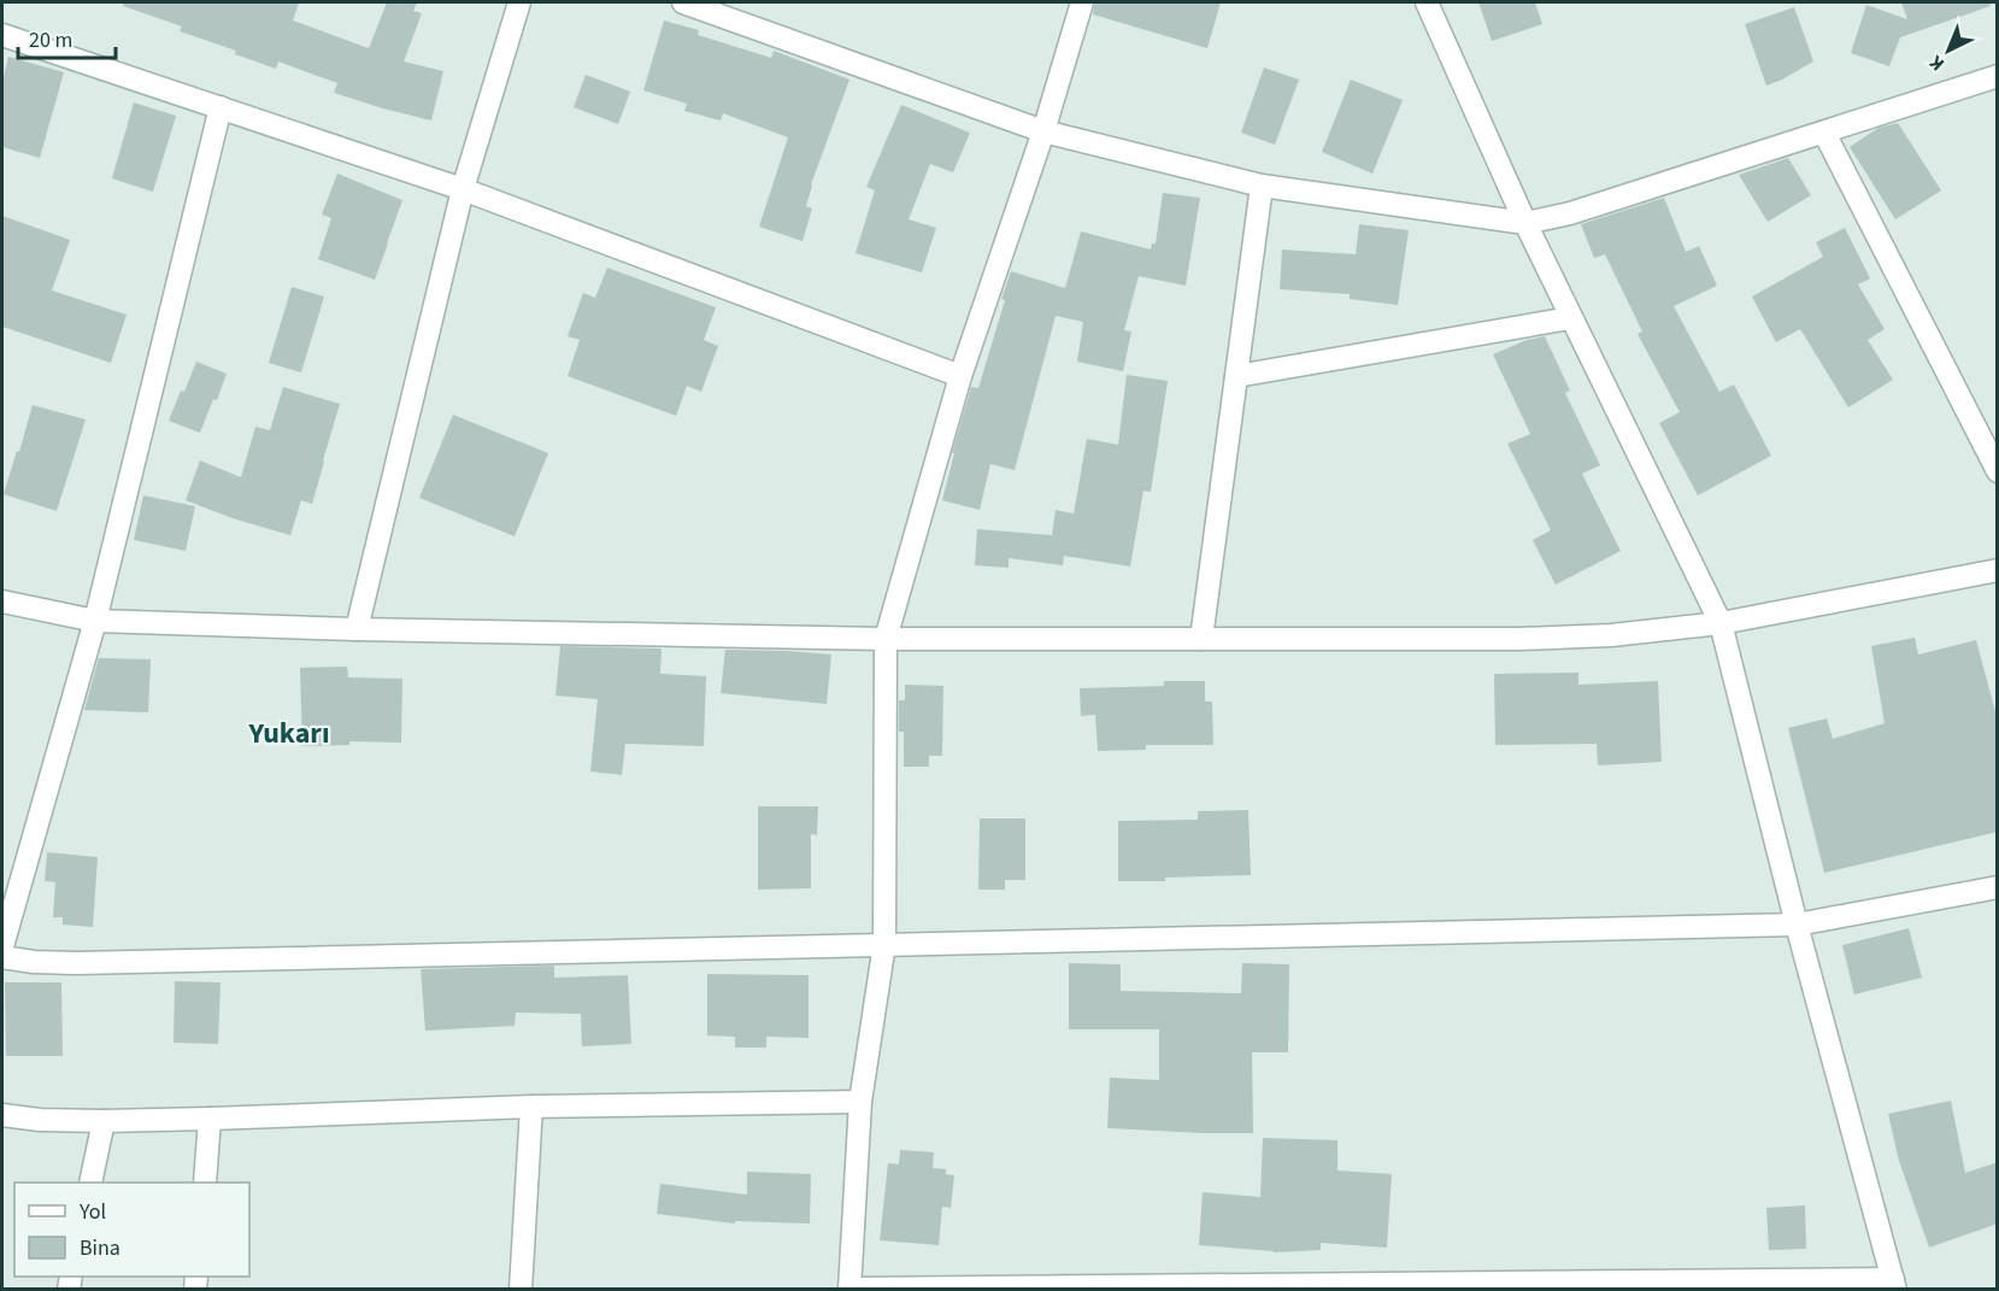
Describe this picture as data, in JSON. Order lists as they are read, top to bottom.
{
  "districts": ["Yukarı"],
  "legend": ["Yol", "Bina"],
  "scale_bar": "20 m",
  "north": "bottom left"
}
